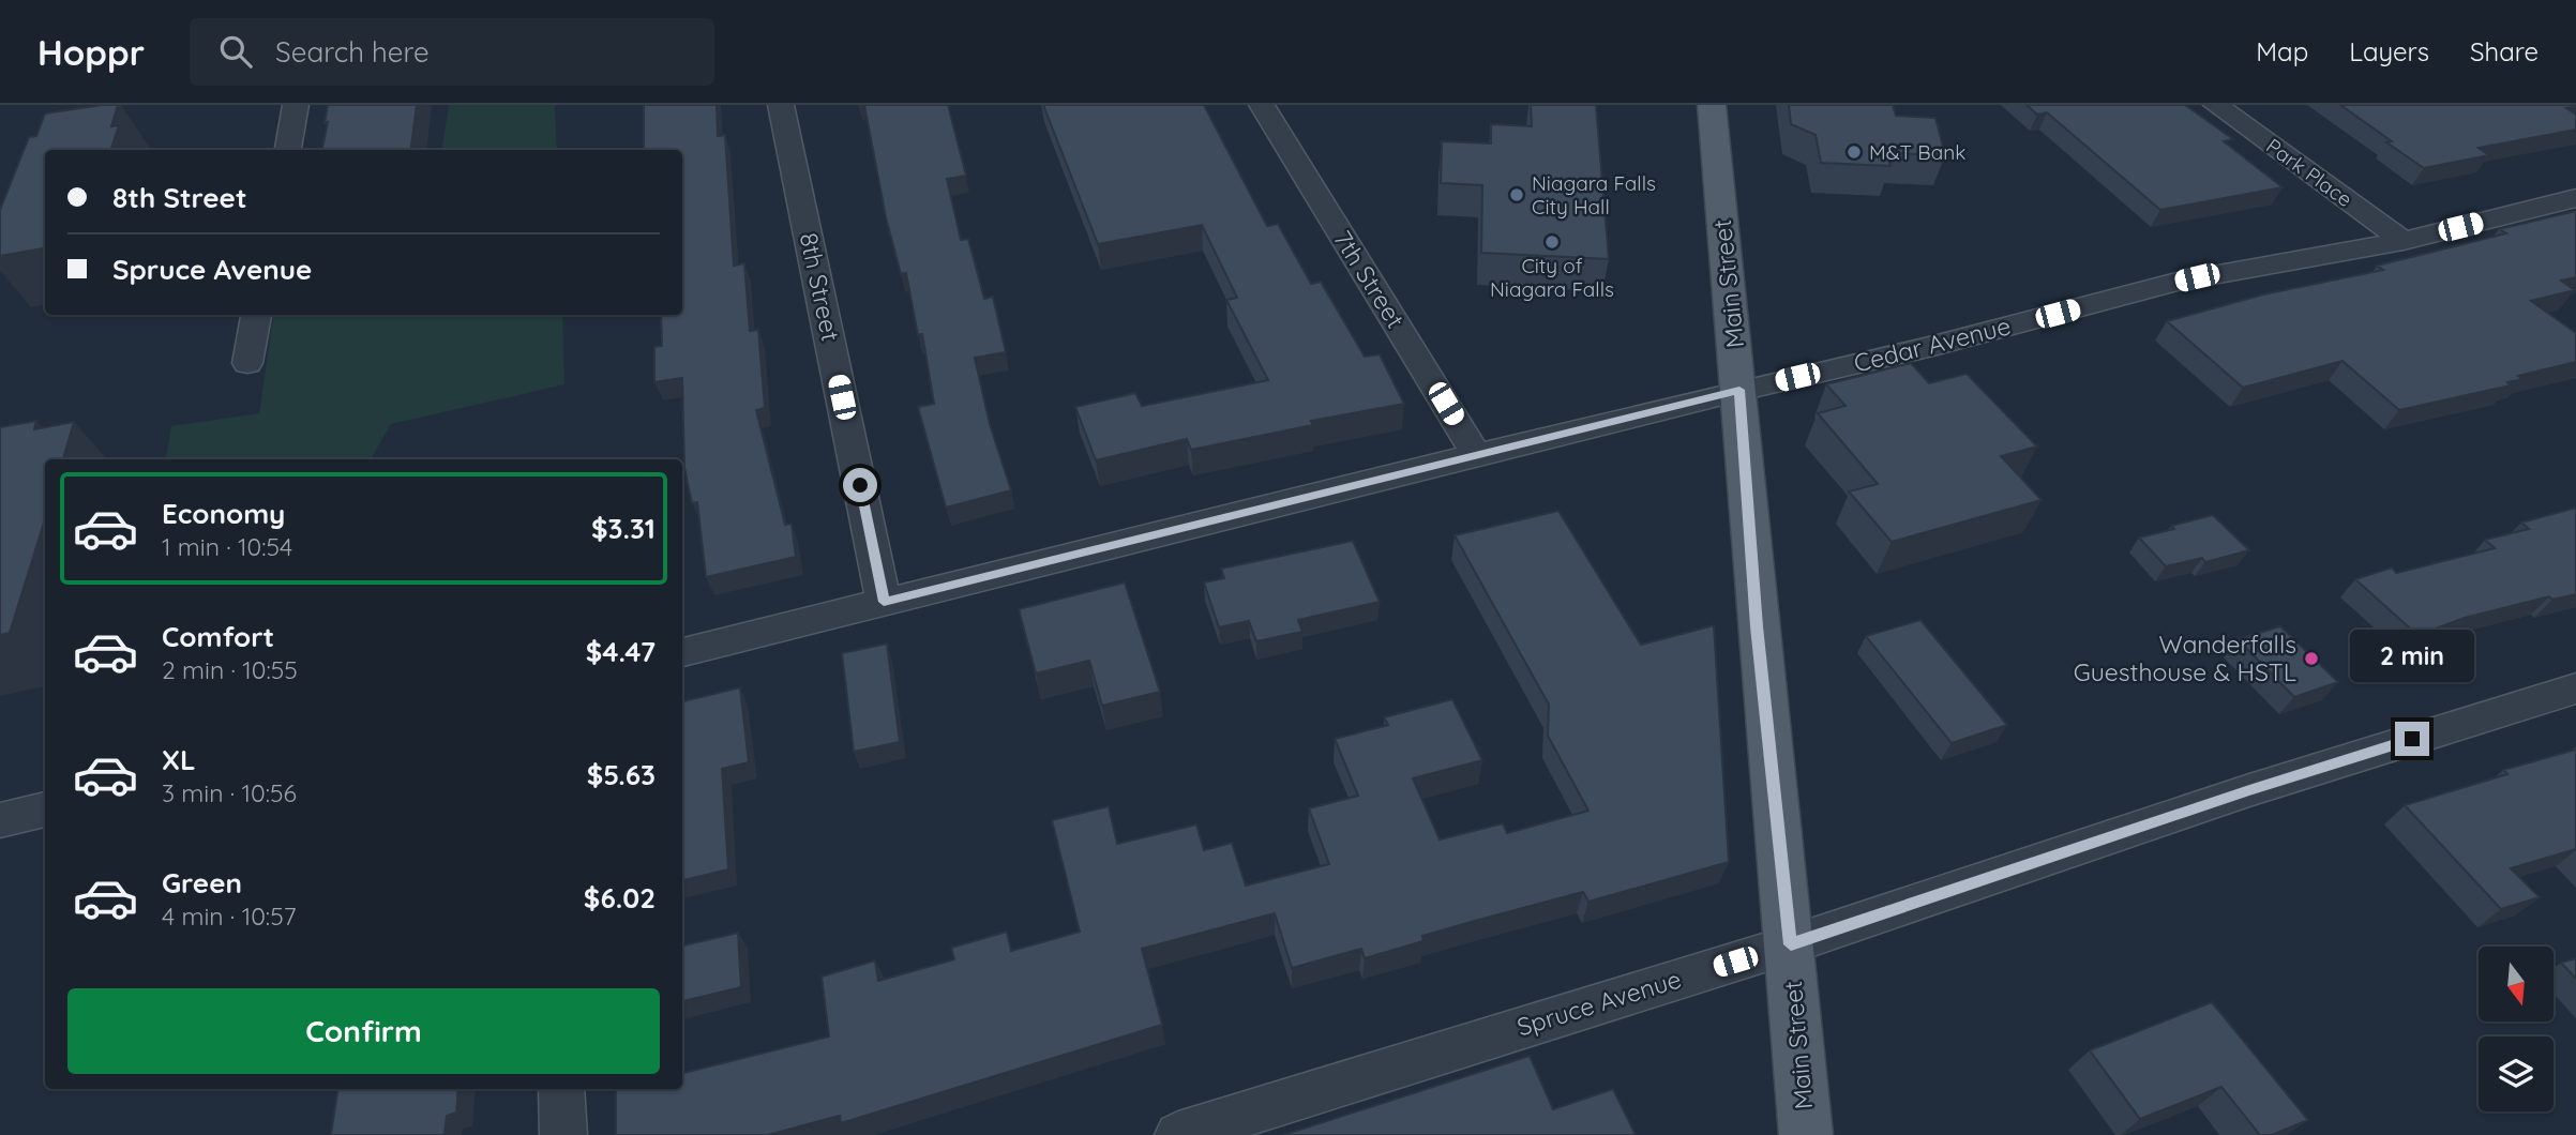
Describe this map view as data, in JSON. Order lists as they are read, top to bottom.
{
  "streets": {
    "main road": ["Main Street"],
    "street": [
      "Park Place",
      "7th Street",
      "8th Street",
      "Cedar Avenue",
      "Spruce Avenue"
    ]
  },
  "crossings": [
    ["Park Place", "Cedar Avenue"],
    ["7th Street", "Cedar Avenue"],
    ["Main Street", "Cedar Avenue"],
    ["Main Street", "Spruce Avenue"],
    ["8th Street", "Cedar Avenue"]
  ],
  "places": [
    "M&T Bank",
    "Niagara Falls City Hall",
    "City of Niagara Falls",
    "Wanderfalls Guesthouse & HSTL"
  ],
  "north": "bottom",
  "page": {
    "header": "Hoppr",
    "search": "Search here",
    "nav": ["Map", "Layers", "Share"],
    "banner": ["8th Street", "Spruce Avenue"],
    "list": [
      {
        "name": "Economy",
        "note": "1 min · 10:54",
        "value": "$3.31"
      },
      {
        "name": "Comfort",
        "note": "2 min · 10:55",
        "value": "$4.47"
      },
      {
        "name": "XL",
        "note": "3 min · 10:56",
        "value": "$5.63"
      },
      {
        "name": "Green",
        "note": "4 min · 10:57",
        "value": "$6.02"
      }
    ],
    "bubble": "2 min",
    "buttons": "Confirm"
  }
}
